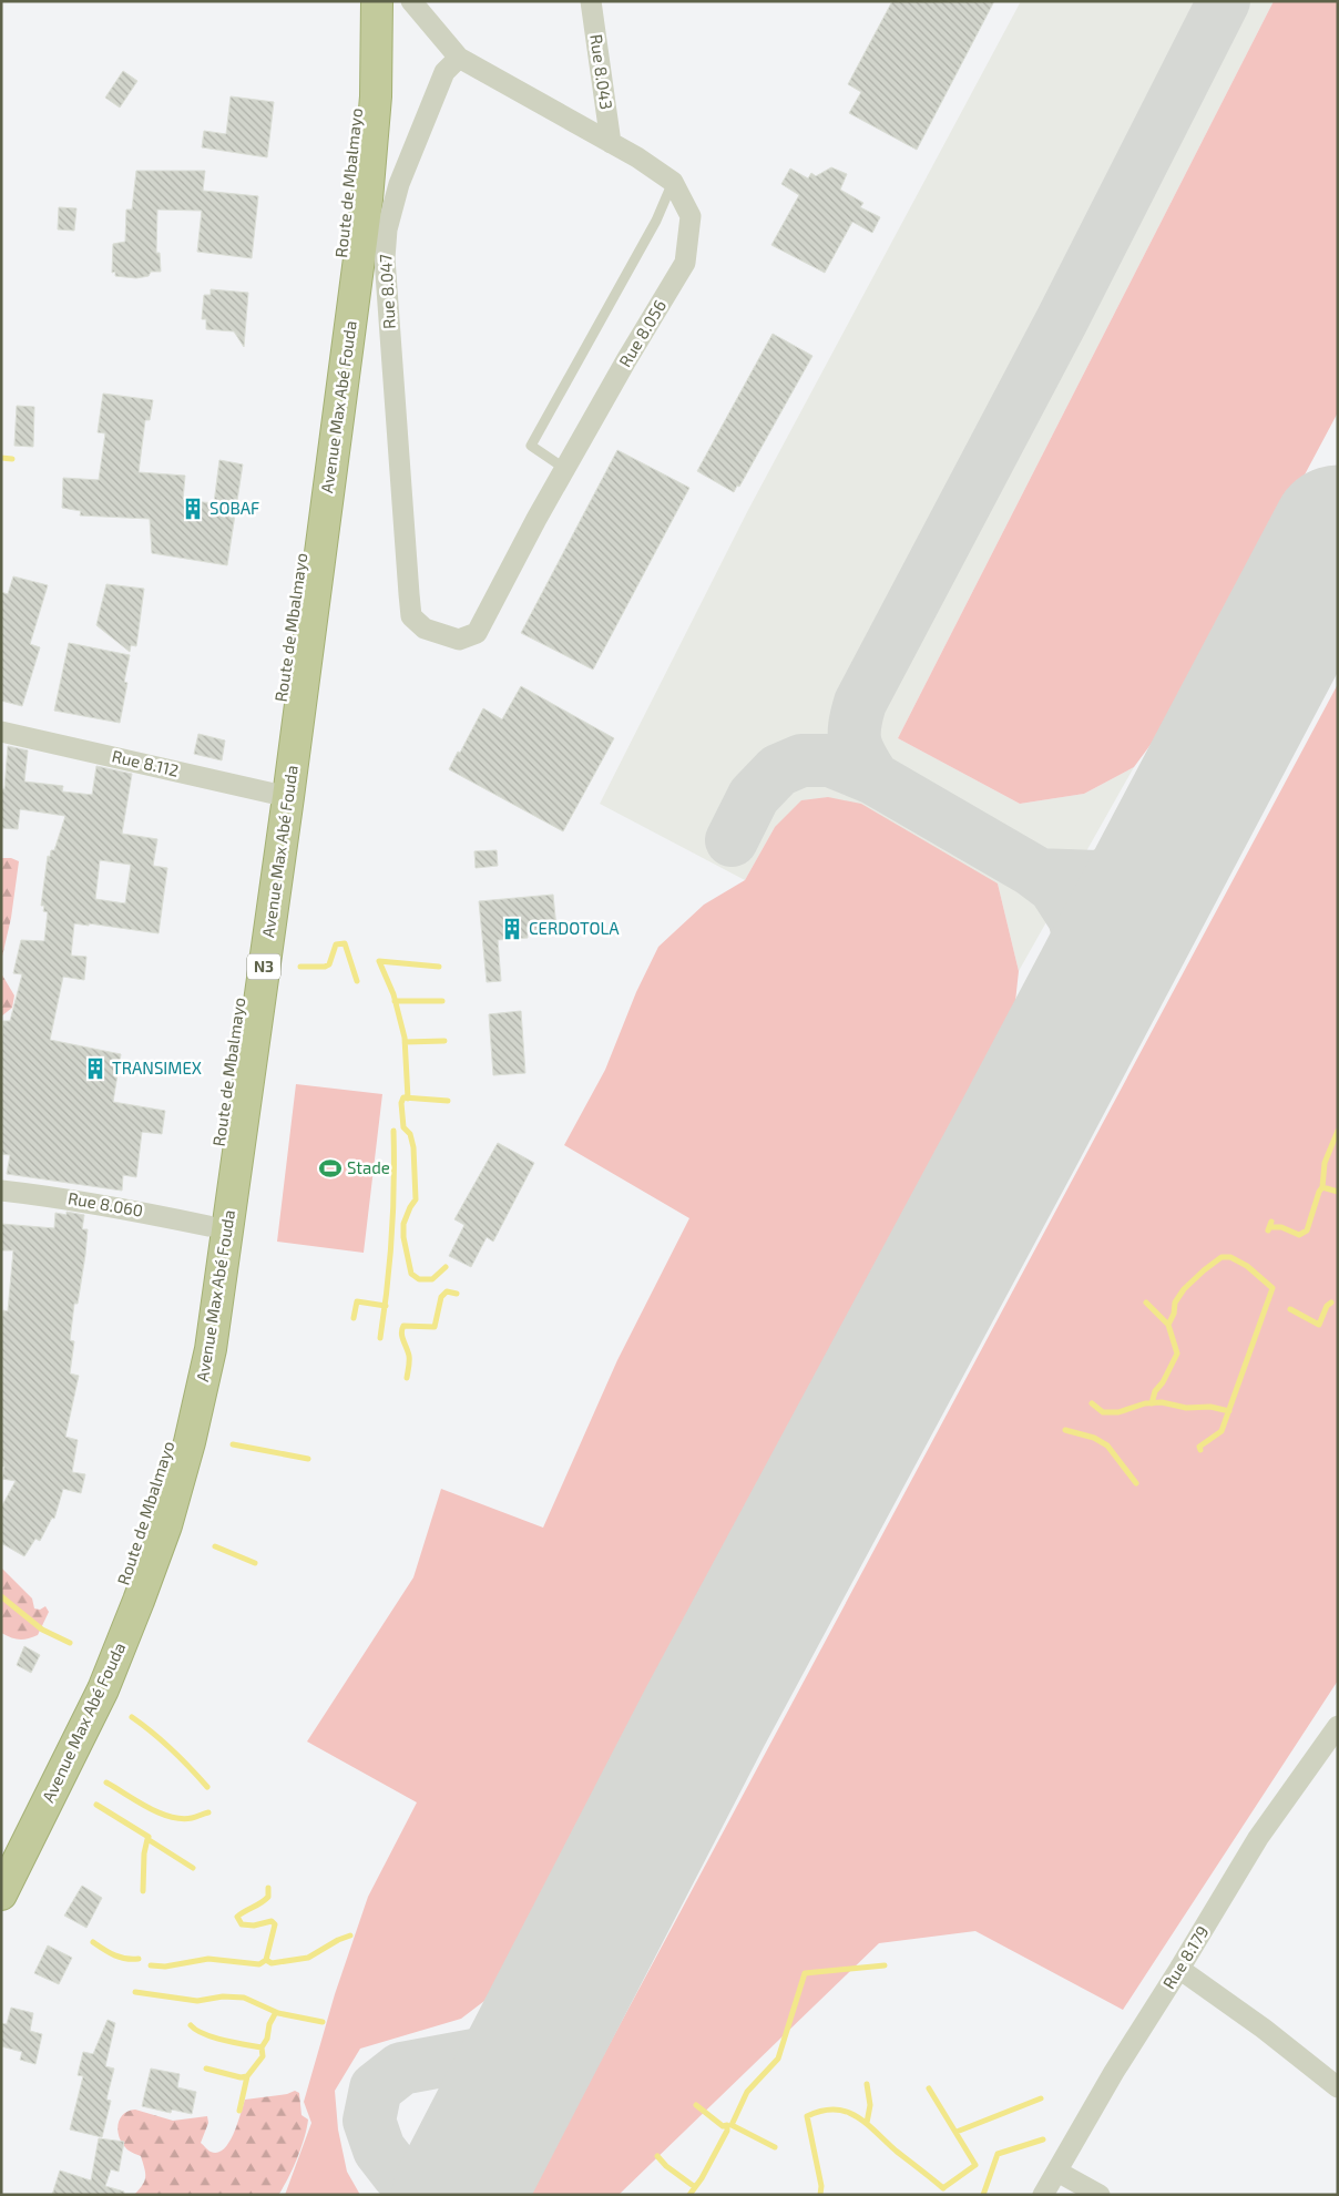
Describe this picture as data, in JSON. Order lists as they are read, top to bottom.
{
  "streets": {
    "highway": ["Route de Mbalmayo", "Avenue Max Abé Fouda", "N3"],
    "street": [
      "Rue 8.043",
      "Rue 8.047",
      "Rue 8.056",
      "Rue 8.112",
      "Rue 8.060",
      "Rue 8.179"
    ]
  },
  "crossings": [
    ["Rue 8.043", "Rue 8.056"],
    ["Route de Mbalmayo", "Avenue Max Abé Fouda"],
    ["Route de Mbalmayo", "Rue 8.112"],
    ["Route de Mbalmayo", "Rue 8.060"],
    ["Rue 8.047", "Rue 8.056"],
    ["Avenue Max Abé Fouda", "Rue 8.112"]
  ],
  "places": {
    "building": ["SOBAF", "CERDOTOLA", "TRANSIMEX"],
    "sports": ["Stade"]
  }
}
